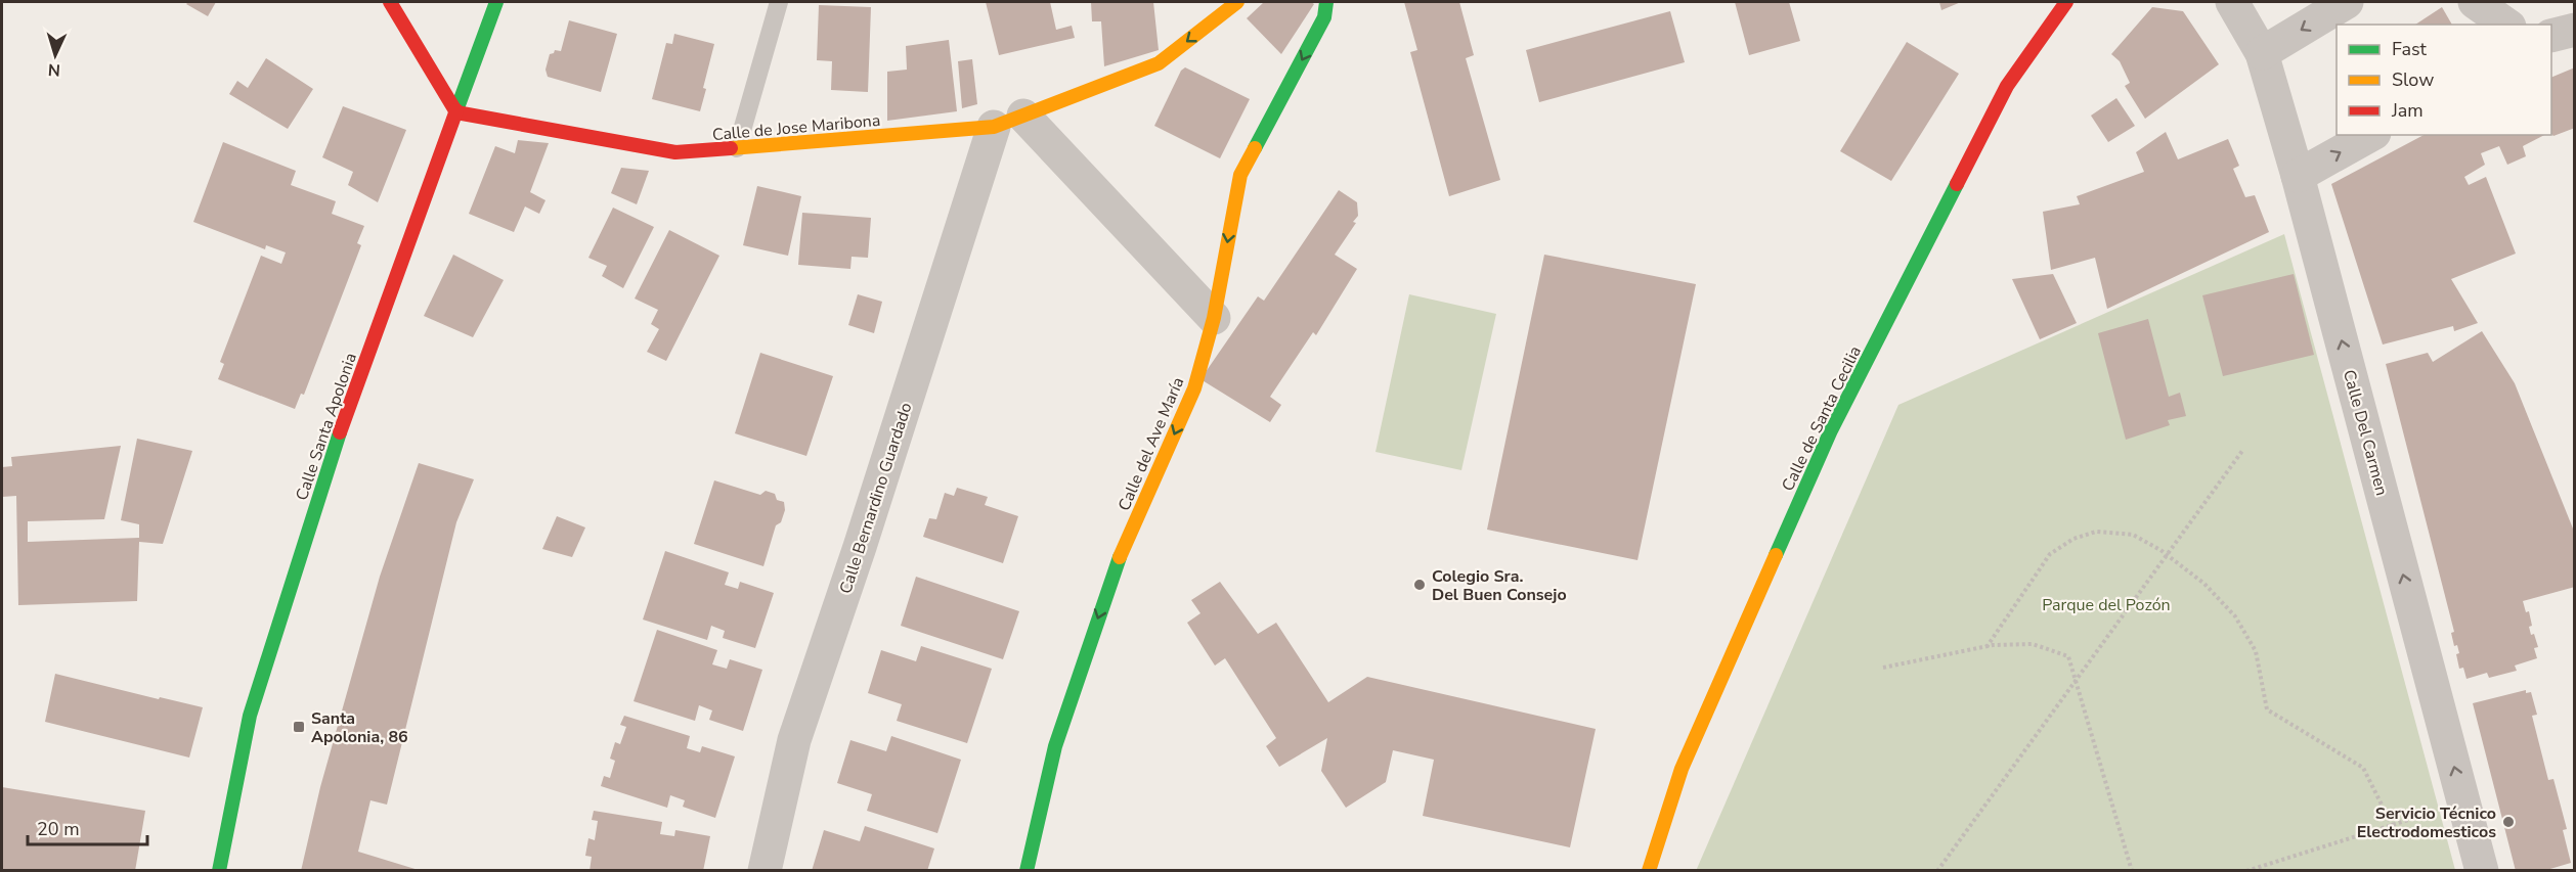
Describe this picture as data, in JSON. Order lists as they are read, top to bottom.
{
  "streets": {
    "street": [
      "Calle de Jose Maribona",
      "Calle de Santa Cecilia",
      "Calle Santa Apolonia",
      "Calle Del Carmen",
      "Calle del Ave María",
      "Calle Bernardino Guardado"
    ]
  },
  "crossings": [
    ["Calle de Jose Maribona", "Calle Santa Apolonia"],
    ["Calle de Jose Maribona", "Calle Bernardino Guardado"]
  ],
  "one_way": ["Calle Del Carmen", "Calle del Ave María"],
  "parks": ["Parque del Pozón"],
  "places": {
    "other": ["Colegio Sra. Del Buen Consejo", "Servicio Técnico Electrodomesticos"],
    "transit": ["Santa Apolonia, 86"]
  },
  "legend": ["Fast", "Slow", "Jam"],
  "scale_bar": "20 m",
  "north": "bottom"
}
